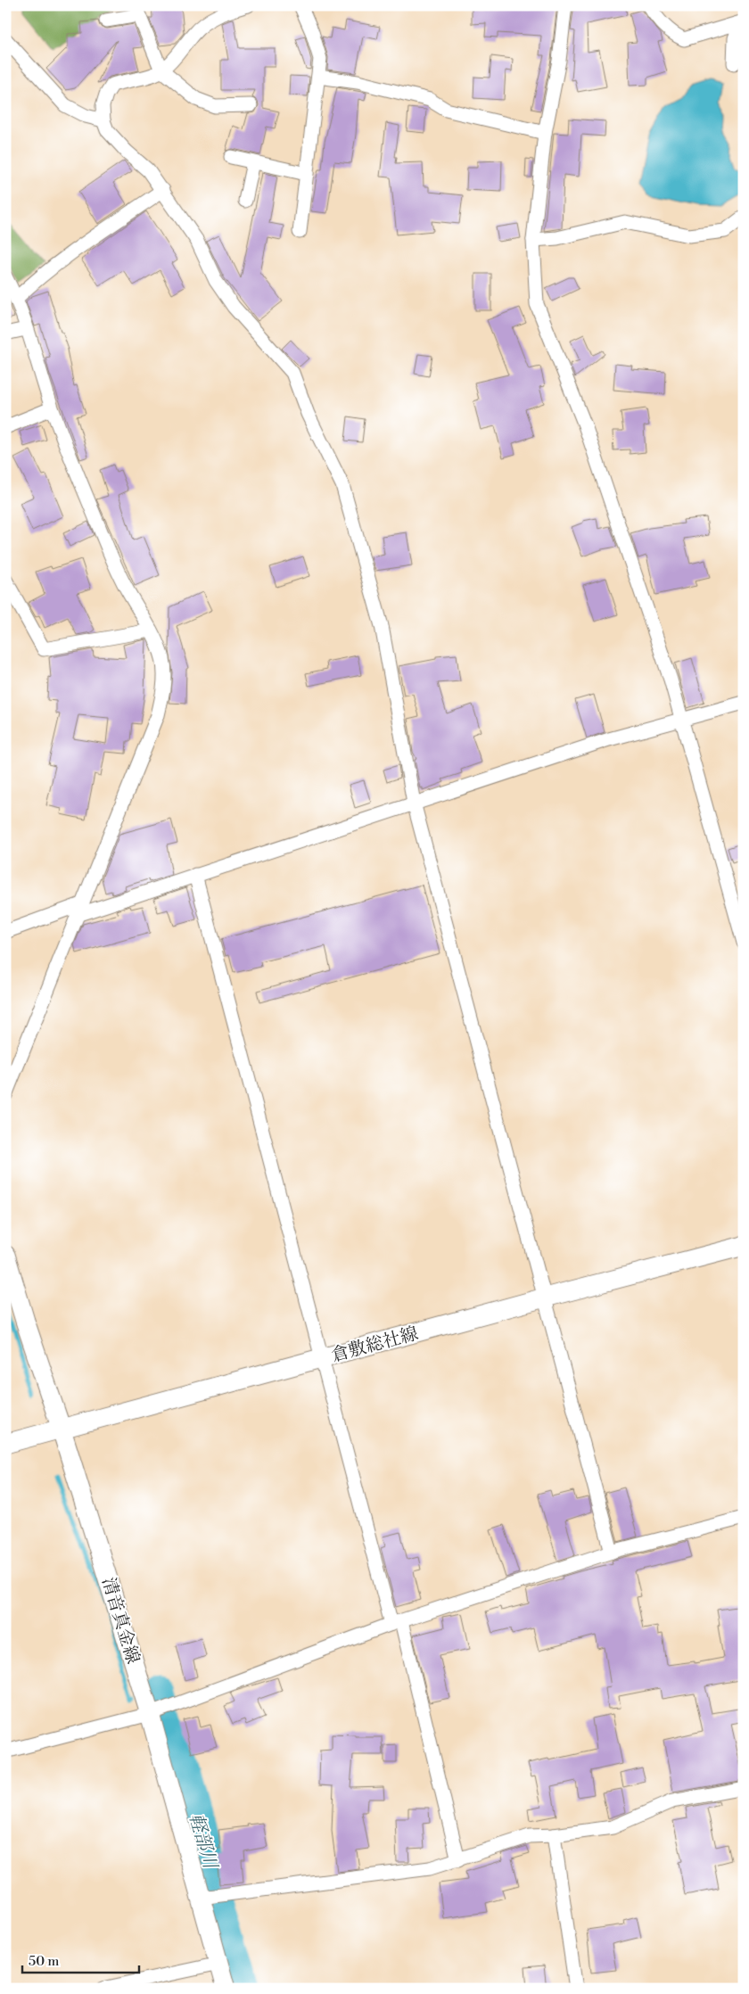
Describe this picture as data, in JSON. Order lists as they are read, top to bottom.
{
  "streets": {
    "main road": ["倉敷総社線", "清音真金線"]
  },
  "crossings": [
    ["倉敷総社線", "清音真金線"]
  ],
  "water": ["軽部川"],
  "scale_bar": "50 m"
}
